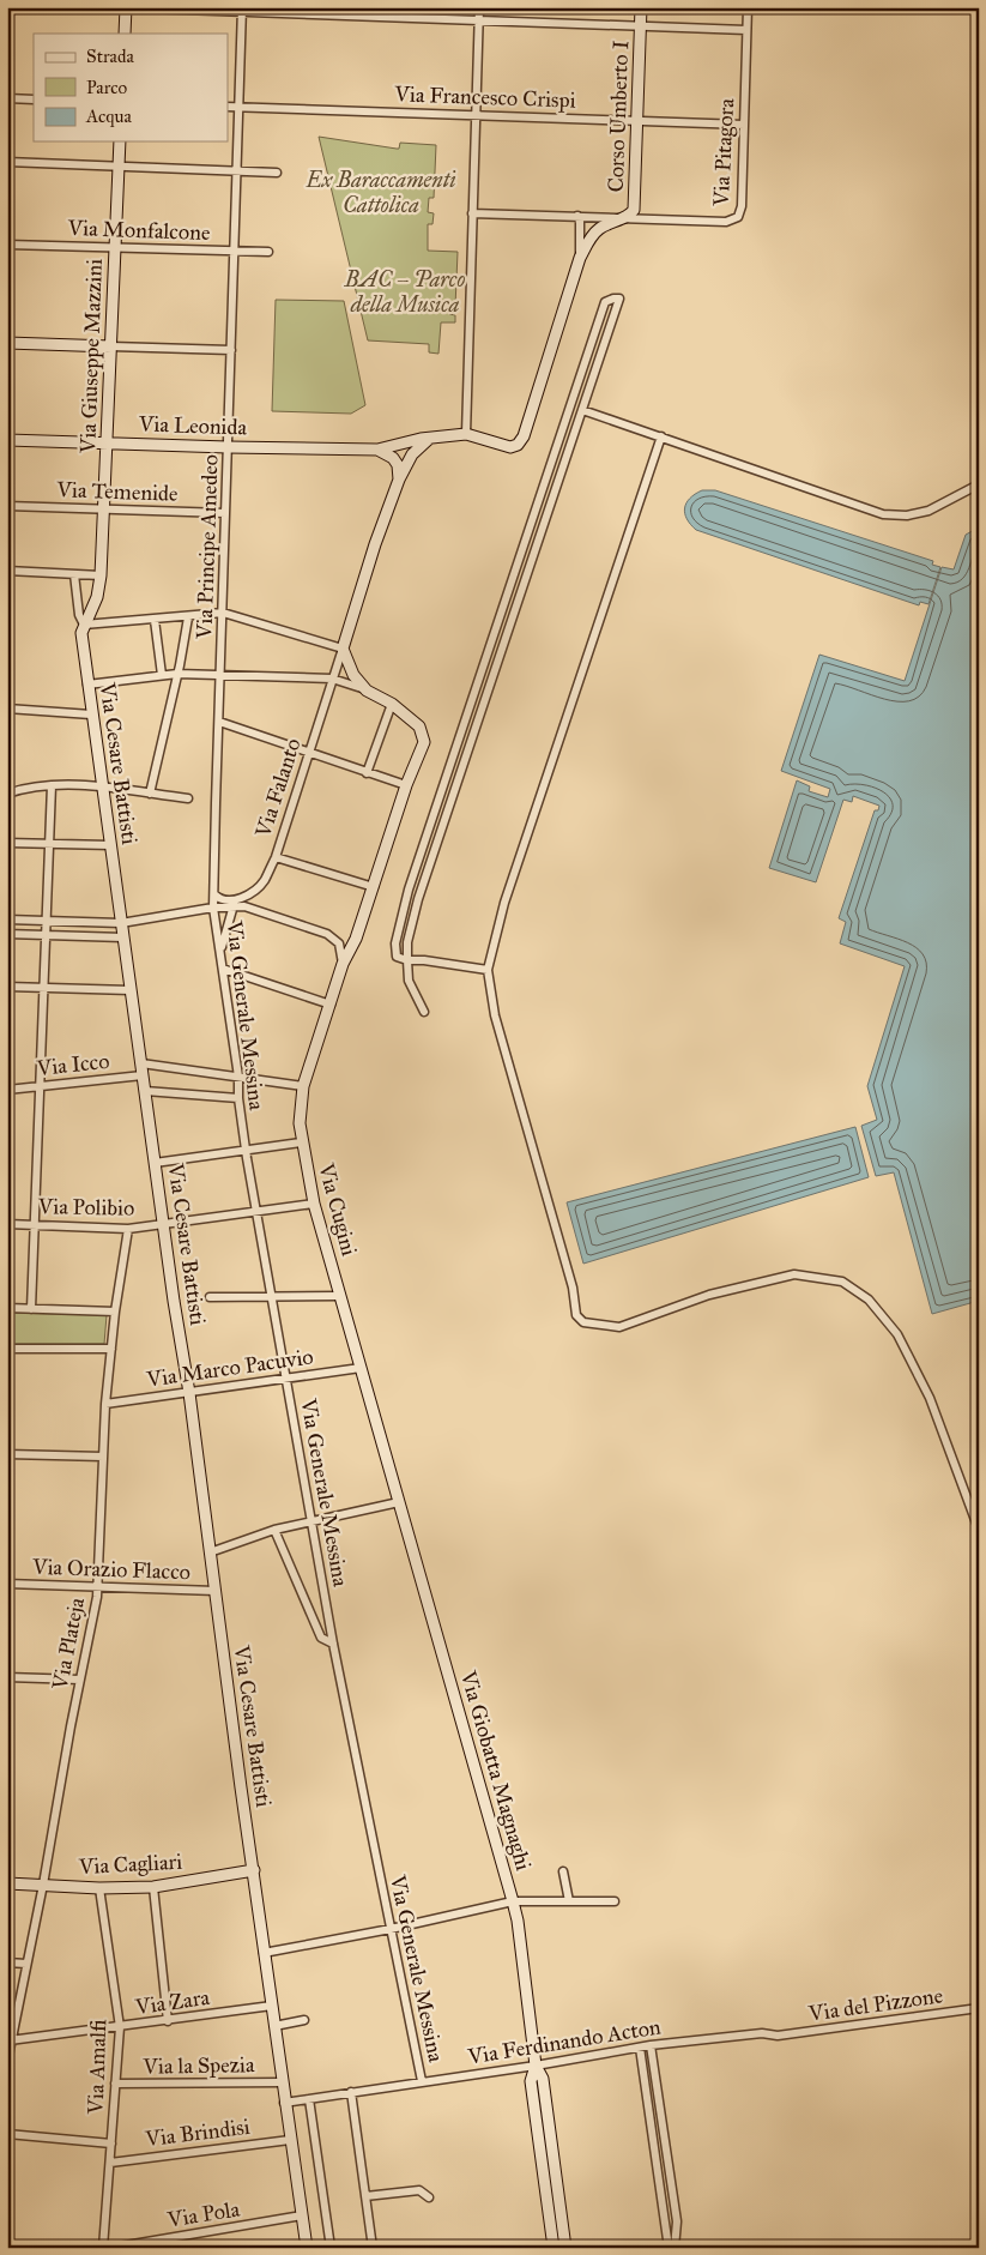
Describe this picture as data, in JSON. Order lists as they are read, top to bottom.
{
  "streets": {
    "main road": [
      "Corso Umberto I",
      "Via Giuseppe Mazzini",
      "Via Leonida",
      "Via Cesare Battisti",
      "Via Falanto",
      "Via Cugini",
      "Via Giobatta Magnaghi",
      "Via Cagliari"
    ],
    "street": [
      "Via Francesco Crispi",
      "Via Pitagora",
      "Via Monfalcone",
      "Via Temenide",
      "Via Principe Amedeo",
      "Via Generale Messina",
      "Via Icco",
      "Via Polibio",
      "Via Marco Pacuvio",
      "Via Orazio Flacco",
      "Via Plateja",
      "Via Zara",
      "Via del Pizzone",
      "Via Ferdinando Acton",
      "Via la Spezia",
      "Via Amalfi",
      "Via Brindisi",
      "Via Pola"
    ]
  },
  "crossings": [
    ["Via Francesco Crispi", "Corso Umberto I"],
    ["Via Francesco Crispi", "Via Pitagora"],
    ["Via Francesco Crispi", "Via Principe Amedeo"],
    ["Corso Umberto I", "Via Pitagora"],
    ["Via Monfalcone", "Via Giuseppe Mazzini"],
    ["Via Monfalcone", "Via Principe Amedeo"],
    ["Via Giuseppe Mazzini", "Via Leonida"],
    ["Via Giuseppe Mazzini", "Via Temenide"],
    ["Via Giuseppe Mazzini", "Via Cesare Battisti"],
    ["Via Leonida", "Via Principe Amedeo"],
    ["Via Temenide", "Via Principe Amedeo"],
    ["Via Principe Amedeo", "Via Generale Messina"],
    ["Via Cesare Battisti", "Via Icco"],
    ["Via Cesare Battisti", "Via Polibio"],
    ["Via Cesare Battisti", "Via Marco Pacuvio"],
    ["Via Cesare Battisti", "Via Orazio Flacco"],
    ["Via Cesare Battisti", "Via Cagliari"],
    ["Via Cesare Battisti", "Via Zara"],
    ["Via Cesare Battisti", "Via Ferdinando Acton"],
    ["Via Cesare Battisti", "Via la Spezia"],
    ["Via Cesare Battisti", "Via Brindisi"],
    ["Via Cesare Battisti", "Via Pola"],
    ["Via Generale Messina", "Via Polibio"],
    ["Via Generale Messina", "Via Marco Pacuvio"],
    ["Via Generale Messina", "Via Ferdinando Acton"],
    ["Via Polibio", "Via Cugini"],
    ["Via Polibio", "Via Plateja"],
    ["Via Cugini", "Via Marco Pacuvio"],
    ["Via Cugini", "Via Giobatta Magnaghi"],
    ["Via Marco Pacuvio", "Via Plateja"],
    ["Via Orazio Flacco", "Via Plateja"],
    ["Via Plateja", "Via Cagliari"],
    ["Via Plateja", "Via Zara"],
    ["Via Giobatta Magnaghi", "Via Ferdinando Acton"],
    ["Via Cagliari", "Via Amalfi"],
    ["Via Zara", "Via Amalfi"],
    ["Via del Pizzone", "Via Ferdinando Acton"],
    ["Via la Spezia", "Via Amalfi"],
    ["Via Amalfi", "Via Brindisi"]
  ],
  "parks": ["Ex Baraccamenti Cattolica", "BAC – Parco della Musica"],
  "legend": ["Strada", "Parco", "Acqua"]
}
